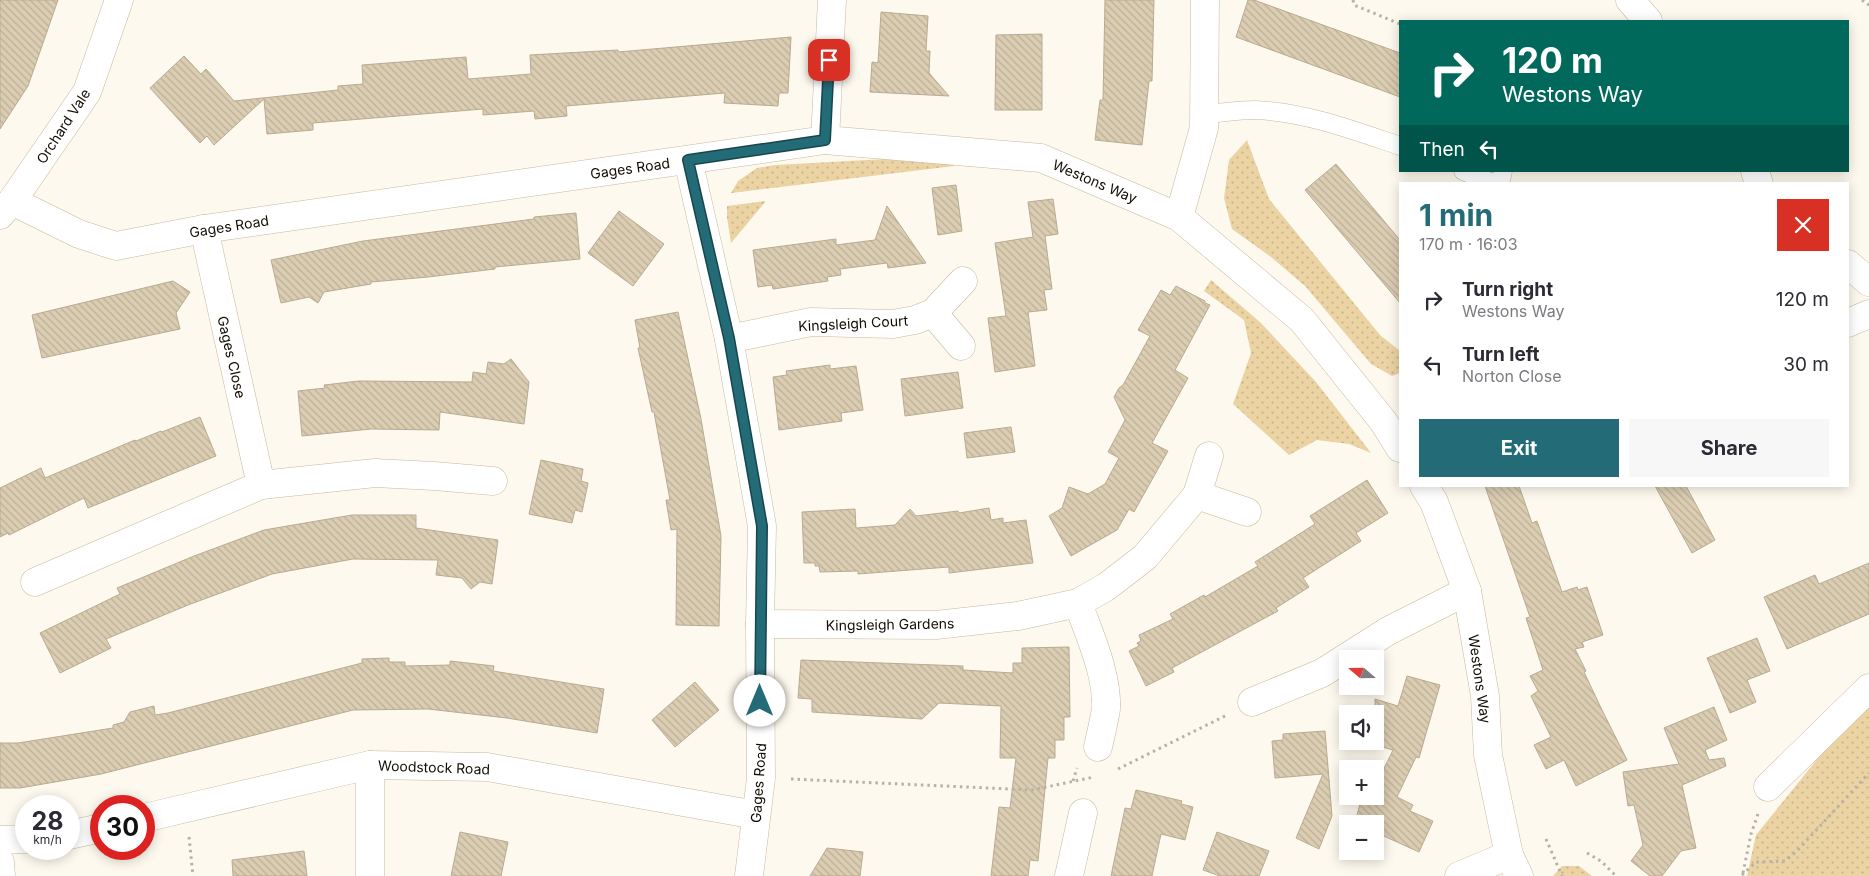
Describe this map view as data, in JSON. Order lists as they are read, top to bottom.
{
  "streets": {
    "street": [
      "Orchard Vale",
      "Gages Road",
      "Westons Way",
      "Kingsleigh Court",
      "Gages Close",
      "Kingsleigh Gardens",
      "Woodstock Road"
    ]
  },
  "crossings": [
    ["Orchard Vale", "Gages Road"],
    ["Gages Road", "Westons Way"],
    ["Gages Road", "Kingsleigh Court"],
    ["Gages Road", "Gages Close"],
    ["Gages Road", "Kingsleigh Gardens"],
    ["Gages Road", "Woodstock Road"]
  ],
  "north": "left",
  "page": {
    "turn": ["120 m", "Westons Way"],
    "then": "Then",
    "heading": ["1 min", "170 m · 16:03"],
    "list": [
      {
        "name": "Turn right",
        "note": "Westons Way",
        "value": "120 m"
      },
      {
        "name": "Turn left",
        "note": "Norton Close",
        "value": "30 m"
      }
    ],
    "buttons": ["Exit", "Share"],
    "map_buttons": ["+", "−"],
    "speed": "28 km/h",
    "limit": "30"
  }
}
